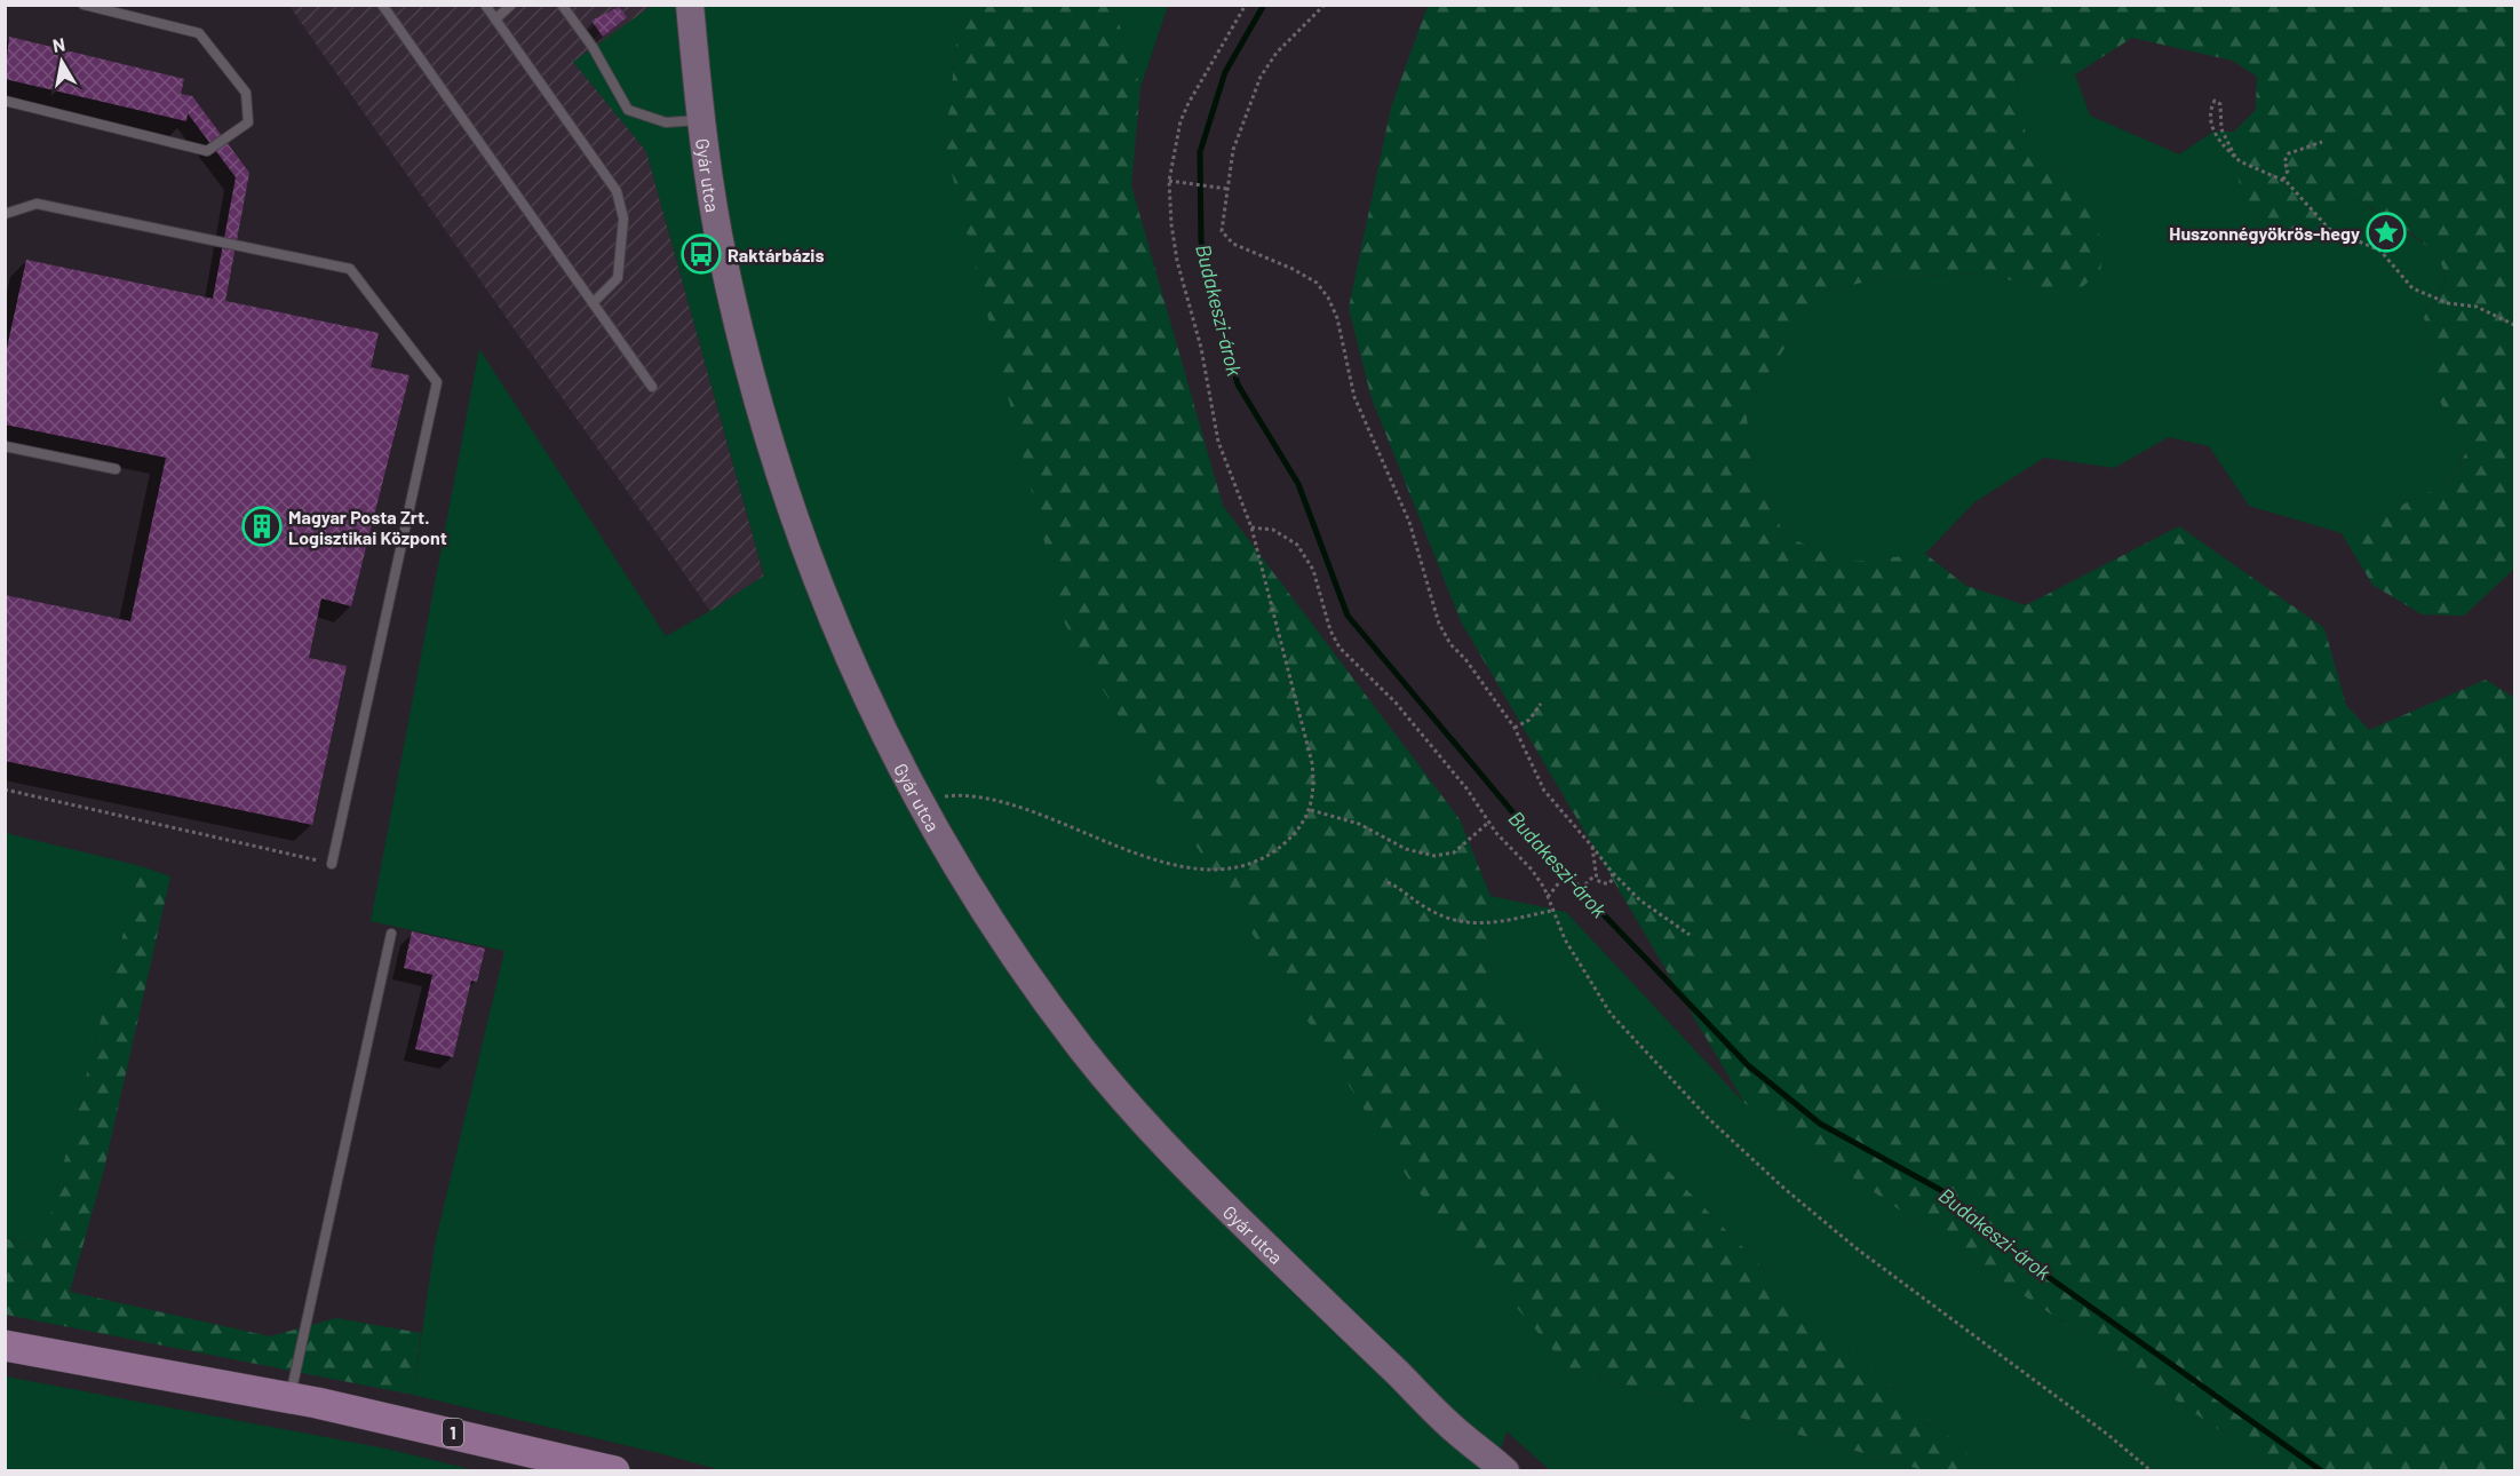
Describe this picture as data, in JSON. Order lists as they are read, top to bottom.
{
  "streets": {
    "main road": ["Gyár utca", "1"]
  },
  "water": ["Budakeszi-árok"],
  "places": {
    "place": ["Huszonnégyökrös-hegy"],
    "bus stop": ["Raktárbázis"],
    "building": ["Magyar Posta Zrt. Logisztikai Központ"]
  },
  "north": "top"
}
